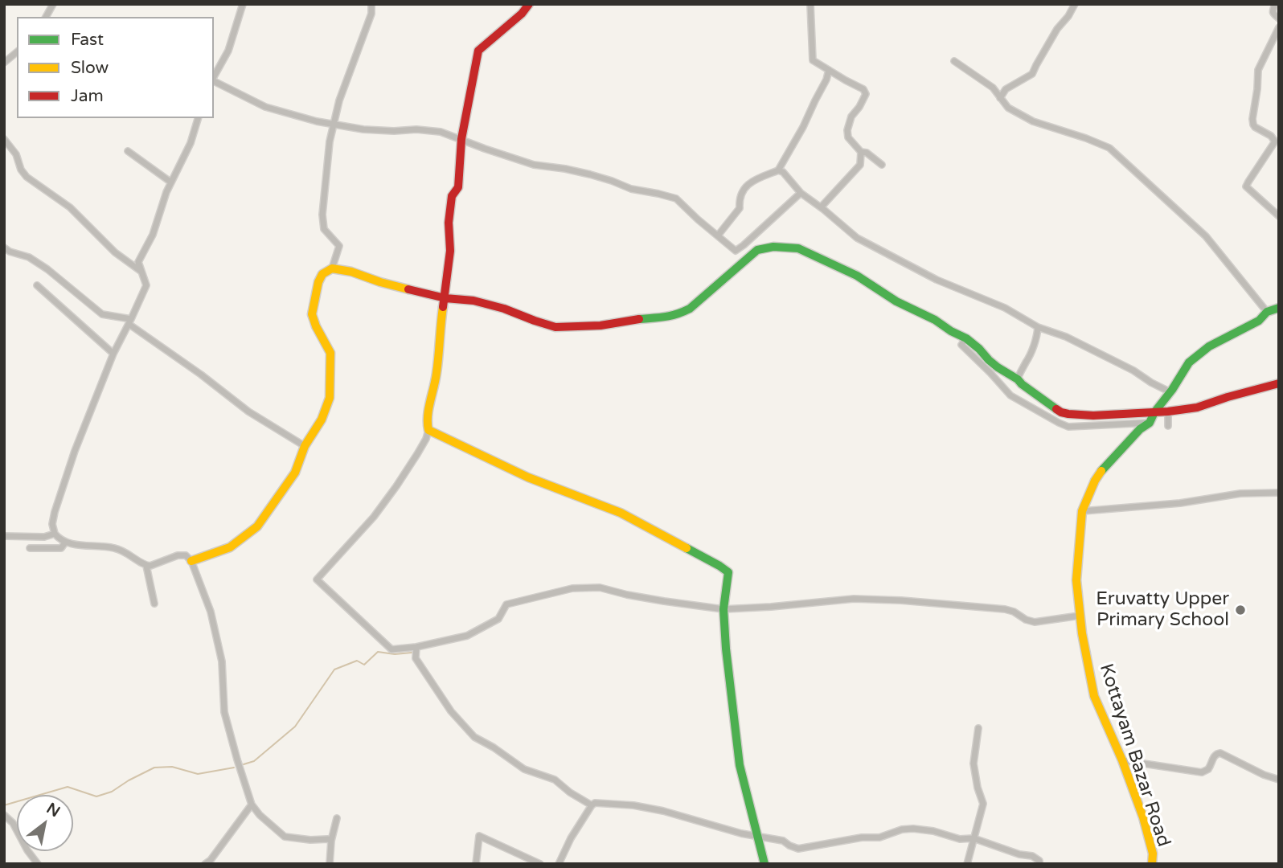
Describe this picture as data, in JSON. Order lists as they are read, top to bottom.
{
  "streets": {
    "street": ["Kottayam Bazar Road"]
  },
  "places": ["Eruvatty Upper Primary School"],
  "legend": ["Fast", "Slow", "Jam"],
  "north": "top right"
}
